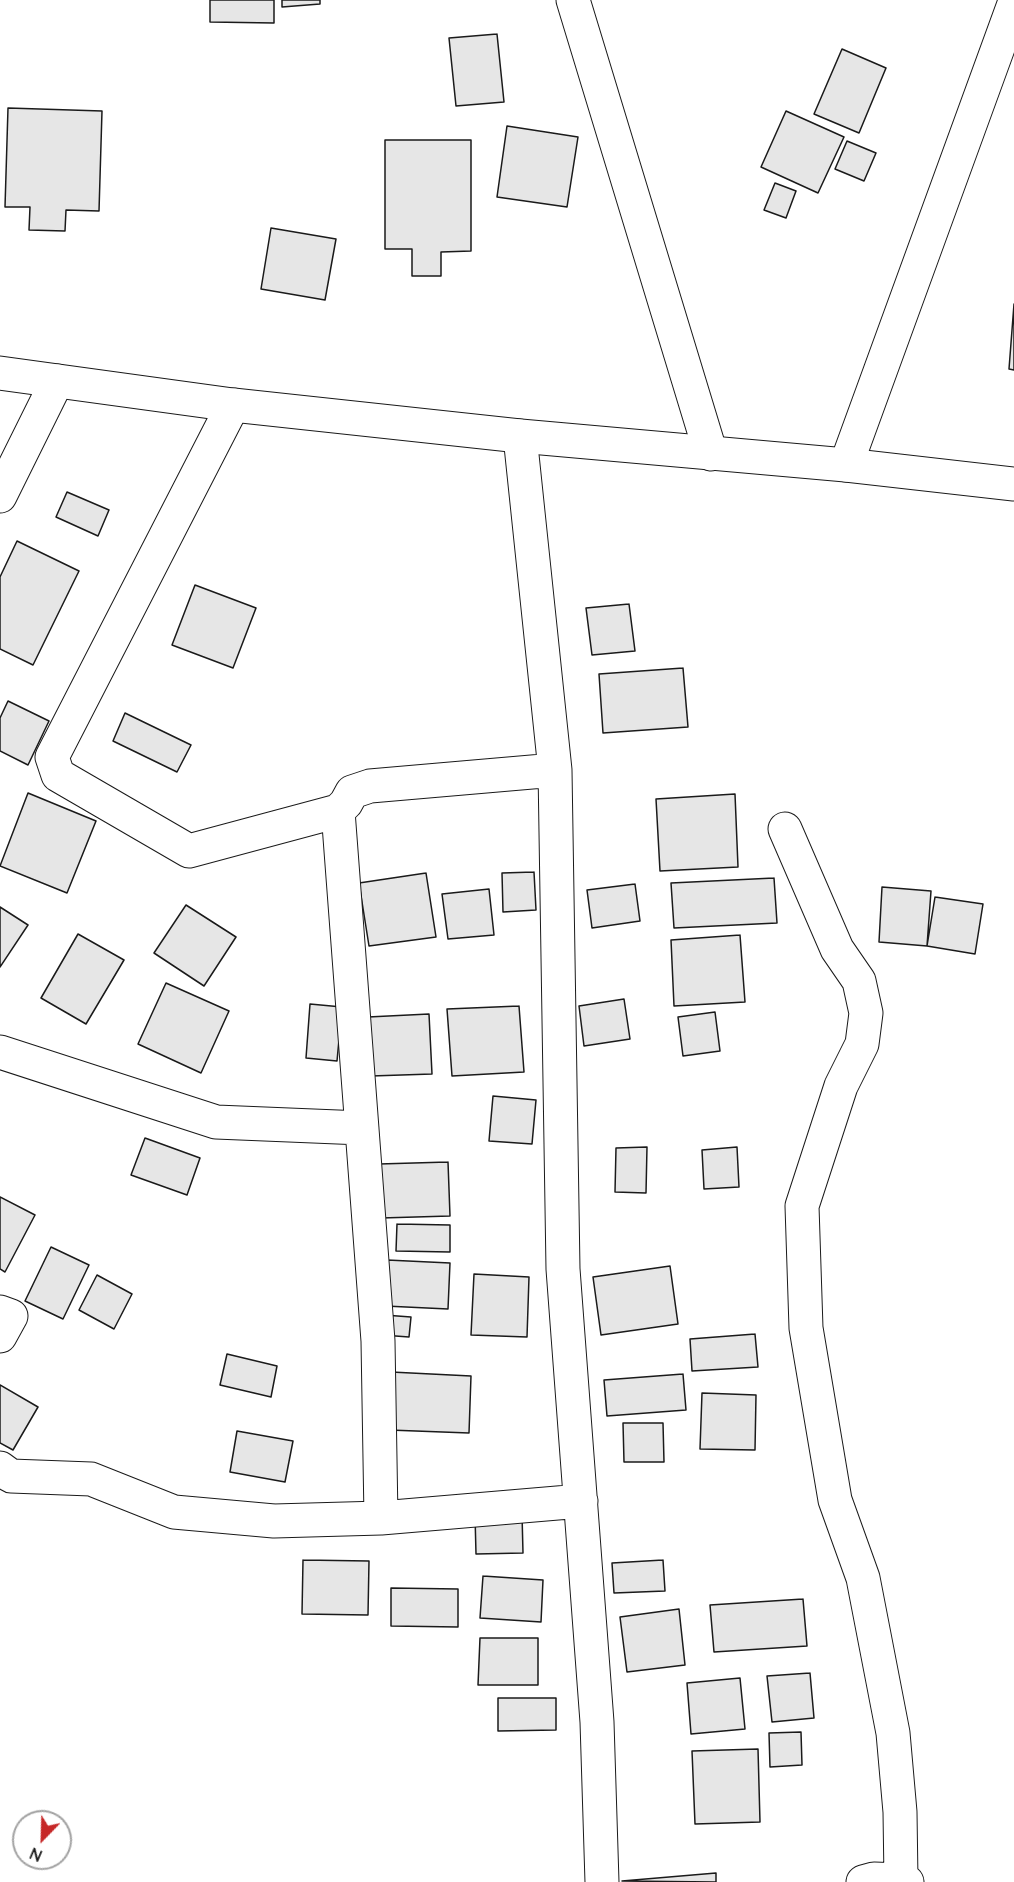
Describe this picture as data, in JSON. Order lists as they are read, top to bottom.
{
  "north": "bottom left"
}
